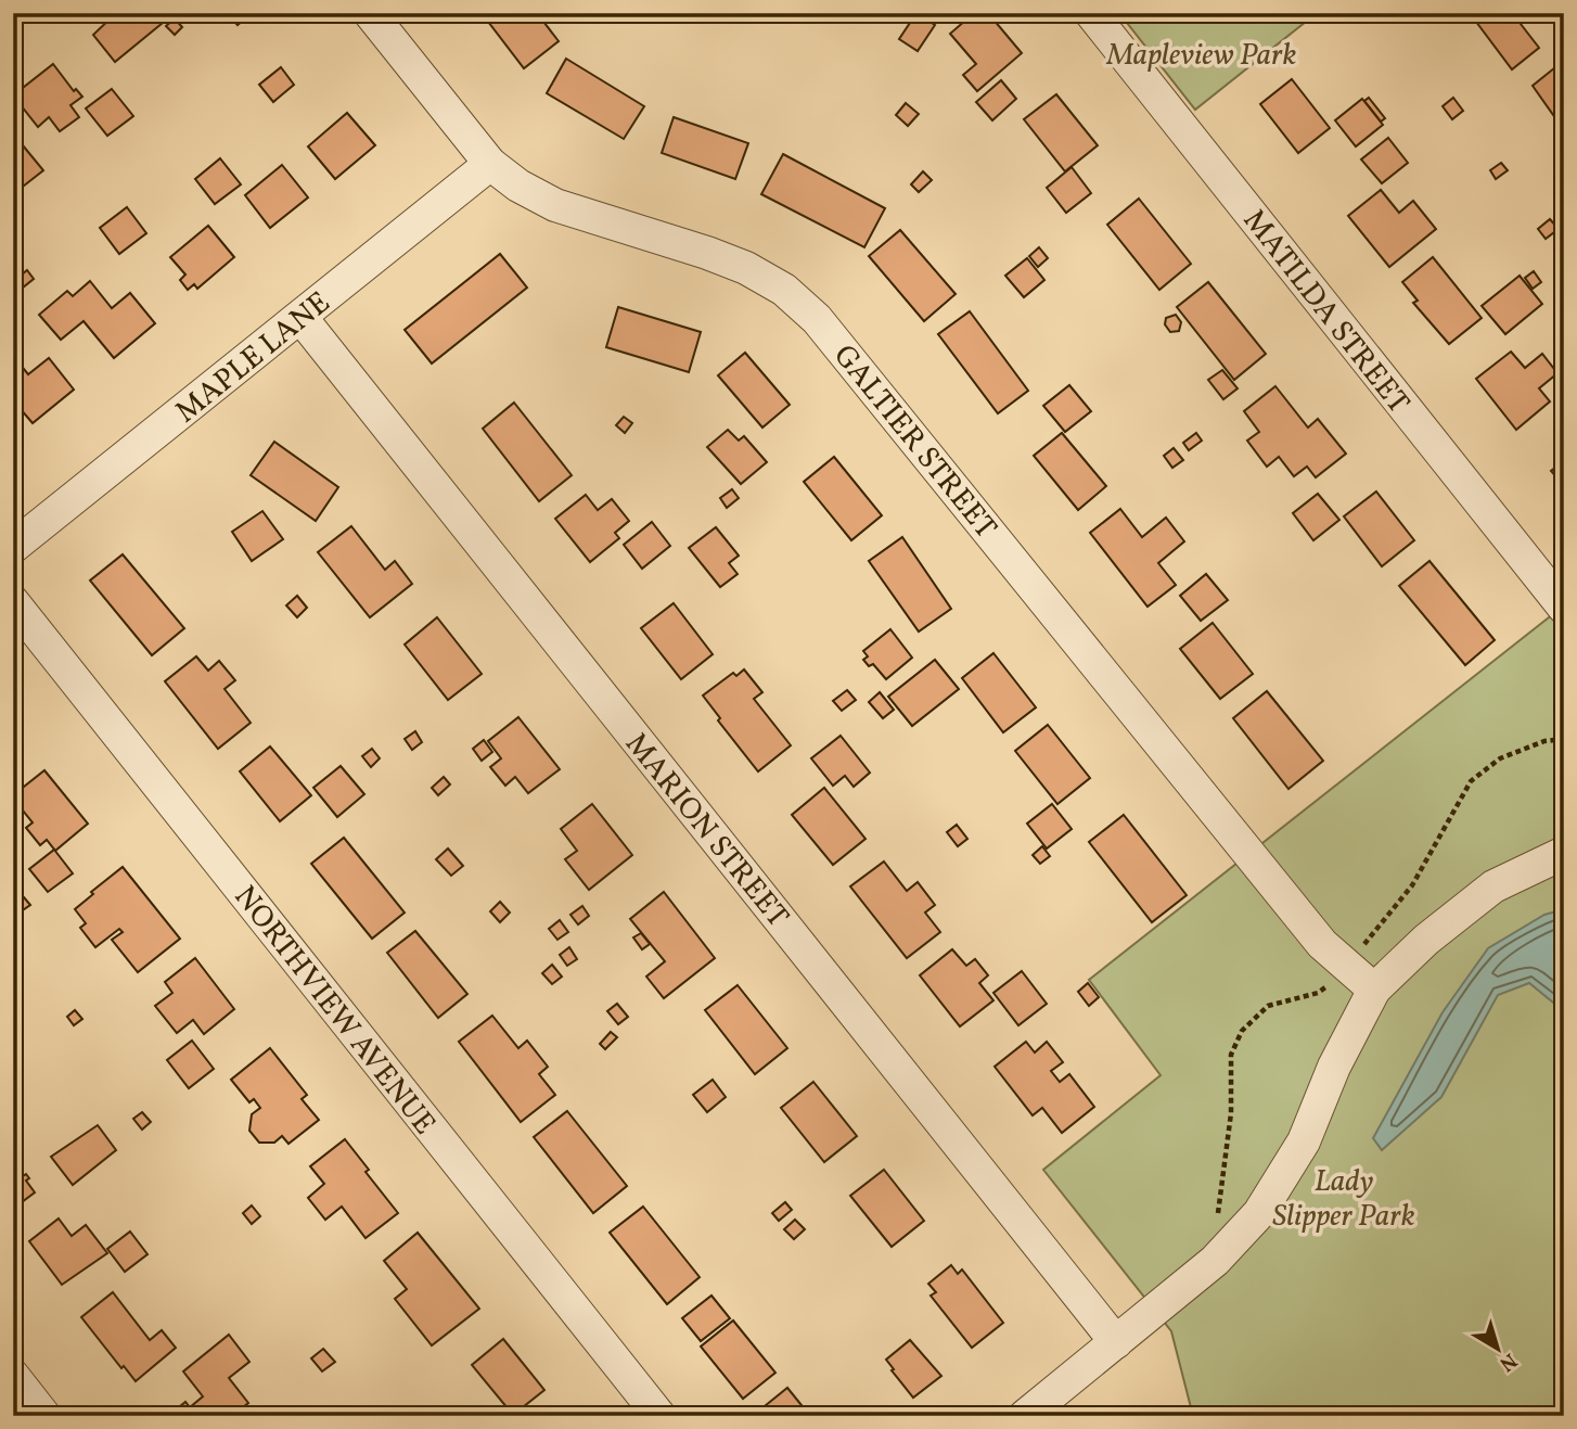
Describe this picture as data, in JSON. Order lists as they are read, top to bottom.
{
  "streets": {
    "street": [
      "MATILDA STREET",
      "MAPLE LANE",
      "GALTIER STREET",
      "MARION STREET",
      "NORTHVIEW AVENUE"
    ]
  },
  "crossings": [
    ["MAPLE LANE", "GALTIER STREET"],
    ["MAPLE LANE", "MARION STREET"]
  ],
  "parks": ["Mapleview Park", "Lady Slipper Park"],
  "north": "bottom right"
}
